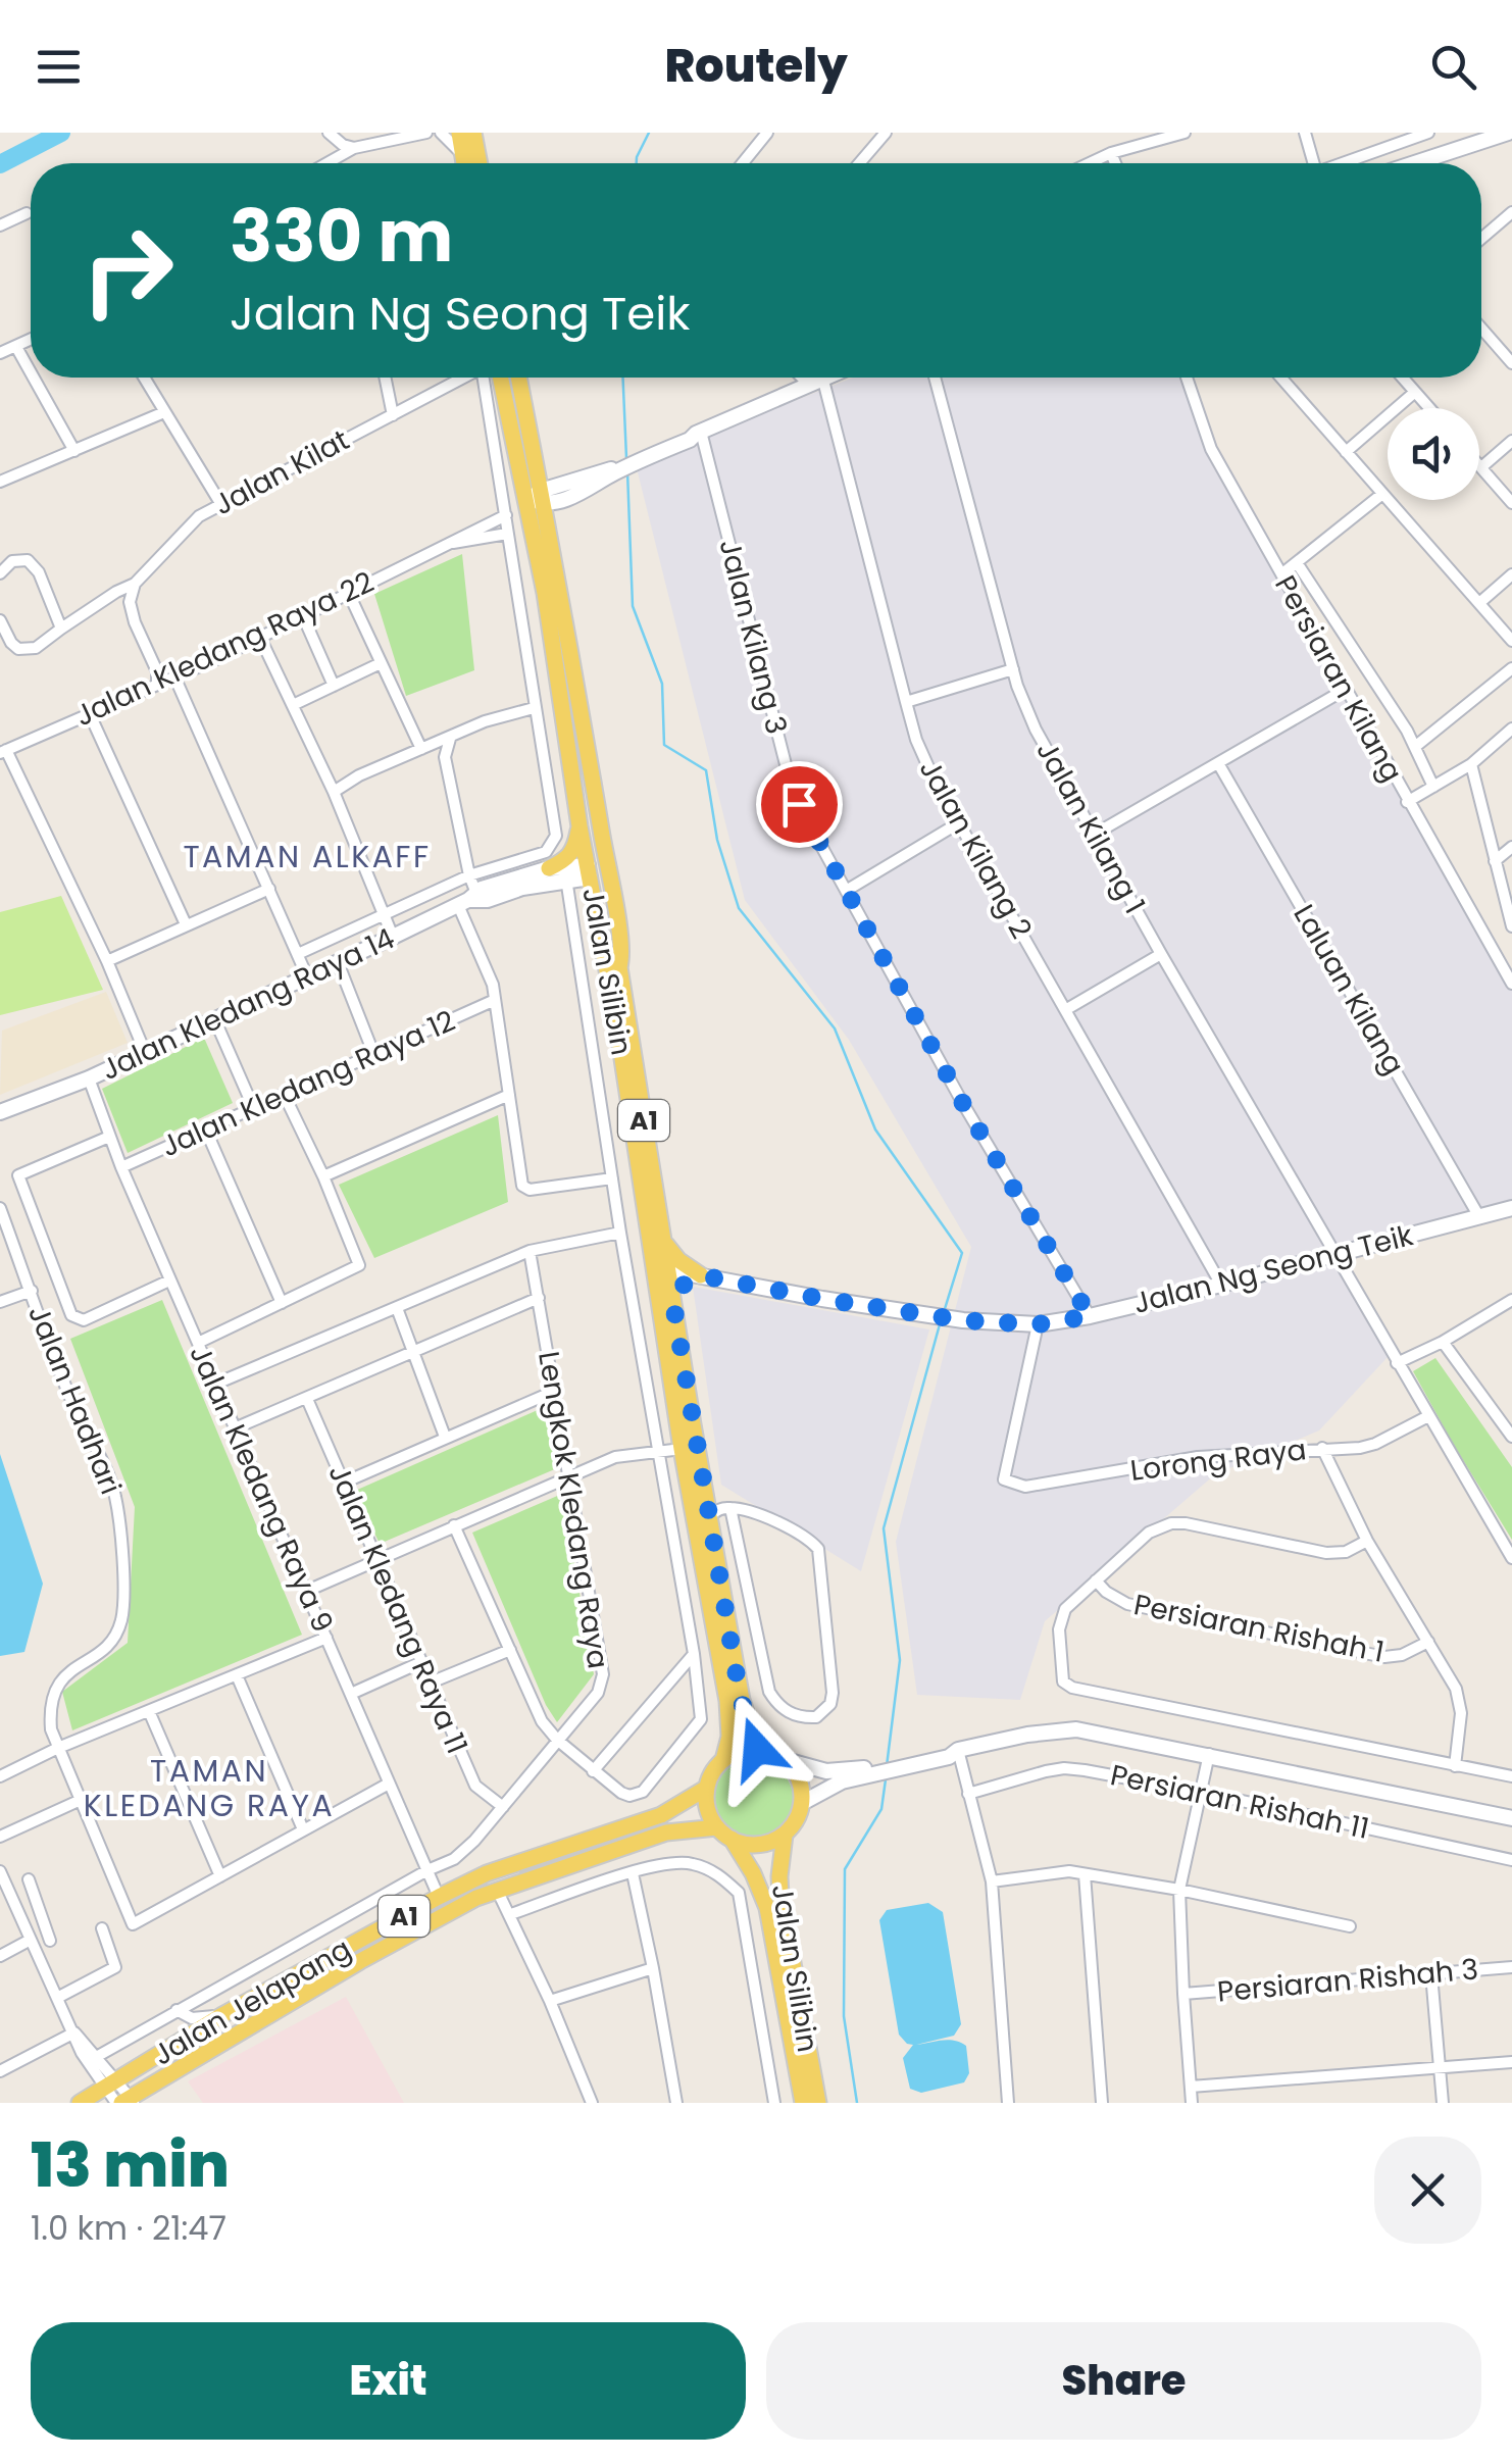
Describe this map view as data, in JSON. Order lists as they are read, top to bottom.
{
  "streets": {
    "main road": [
      "Jalan Silibin",
      "Jalan Kledang Raya 14",
      "A1",
      "Jalan Ng Seong Teik",
      "Jalan Jelapang"
    ],
    "street": [
      "Jalan Kilat",
      "Jalan Kilang 3",
      "Jalan Kledang Raya 22",
      "Persiaran Kilang",
      "Jalan Kilang 1",
      "Jalan Kilang 2",
      "Laluan Kilang",
      "Jalan Kledang Raya 12",
      "Jalan Hadhari",
      "Lorong Raya",
      "Jalan Kledang Raya 9",
      "Lengkok Kledang Raya",
      "Jalan Kledang Raya 11",
      "Persiaran Rishah 1",
      "Persiaran Rishah 11",
      "Persiaran Rishah 3"
    ]
  },
  "crossings": [
    ["Jalan Kilang 3", "Jalan Ng Seong Teik"],
    ["Jalan Kilang 1", "Jalan Ng Seong Teik"],
    ["Jalan Kilang 1", "Lorong Raya"],
    ["Jalan Kilang 2", "Jalan Ng Seong Teik"],
    ["Jalan Silibin", "Jalan Kledang Raya 14"],
    ["Jalan Silibin", "A1"],
    ["Jalan Silibin", "Jalan Ng Seong Teik"],
    ["Jalan Silibin", "Lengkok Kledang Raya"],
    ["Jalan Silibin", "Jalan Jelapang"],
    ["Laluan Kilang", "Jalan Ng Seong Teik"],
    ["Jalan Kledang Raya 14", "Jalan Kledang Raya 9"],
    ["Jalan Kledang Raya 12", "Jalan Kledang Raya 9"],
    ["A1", "Jalan Jelapang"],
    ["Jalan Ng Seong Teik", "Lorong Raya"],
    ["Jalan Kledang Raya 9", "Lengkok Kledang Raya"],
    ["Jalan Kledang Raya 9", "Jalan Jelapang"],
    ["Lengkok Kledang Raya", "Jalan Kledang Raya 11"]
  ],
  "districts": ["TAMAN ALKAFF", "TAMAN KLEDANG RAYA"],
  "page": {
    "header": "Routely",
    "turn": ["330 m", "Jalan Ng Seong Teik"],
    "heading": ["13 min", "1.0 km · 21:47"],
    "buttons": ["Exit", "Share"]
  }
}
